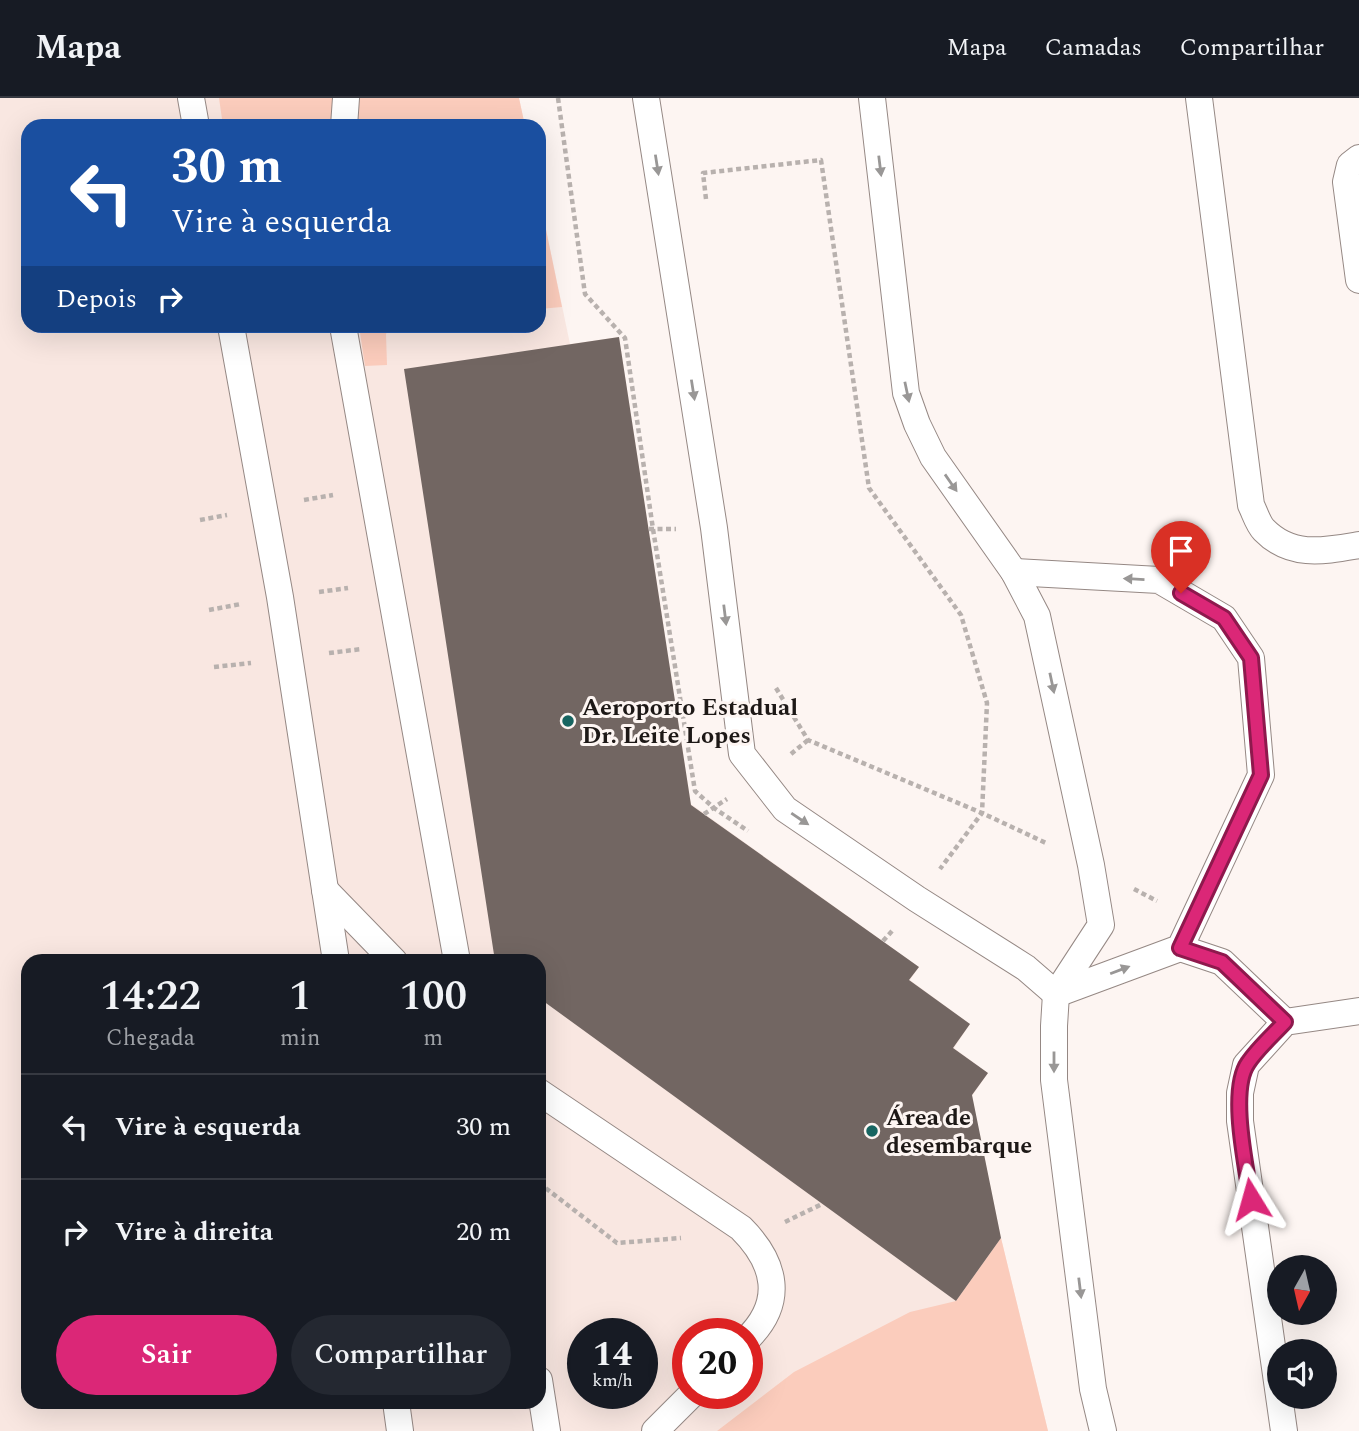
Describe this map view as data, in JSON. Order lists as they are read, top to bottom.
{
  "places": ["Aeroporto Estadual Dr. Leite Lopes", "Área de desembarque"],
  "north": "bottom",
  "page": {
    "header": "Mapa",
    "nav": ["Mapa", "Camadas", "Compartilhar"],
    "turn": ["30 m", "Vire à esquerda"],
    "then": "Depois",
    "eta": [
      "14:22",
      "Chegada",
      "1",
      "min",
      "100",
      "m"
    ],
    "list": [
      {
        "name": "Vire à esquerda",
        "value": "30 m"
      },
      {
        "name": "Vire à direita",
        "value": "20 m"
      }
    ],
    "buttons": ["Sair", "Compartilhar"],
    "speed": "14 km/h",
    "limit": "20"
  }
}
